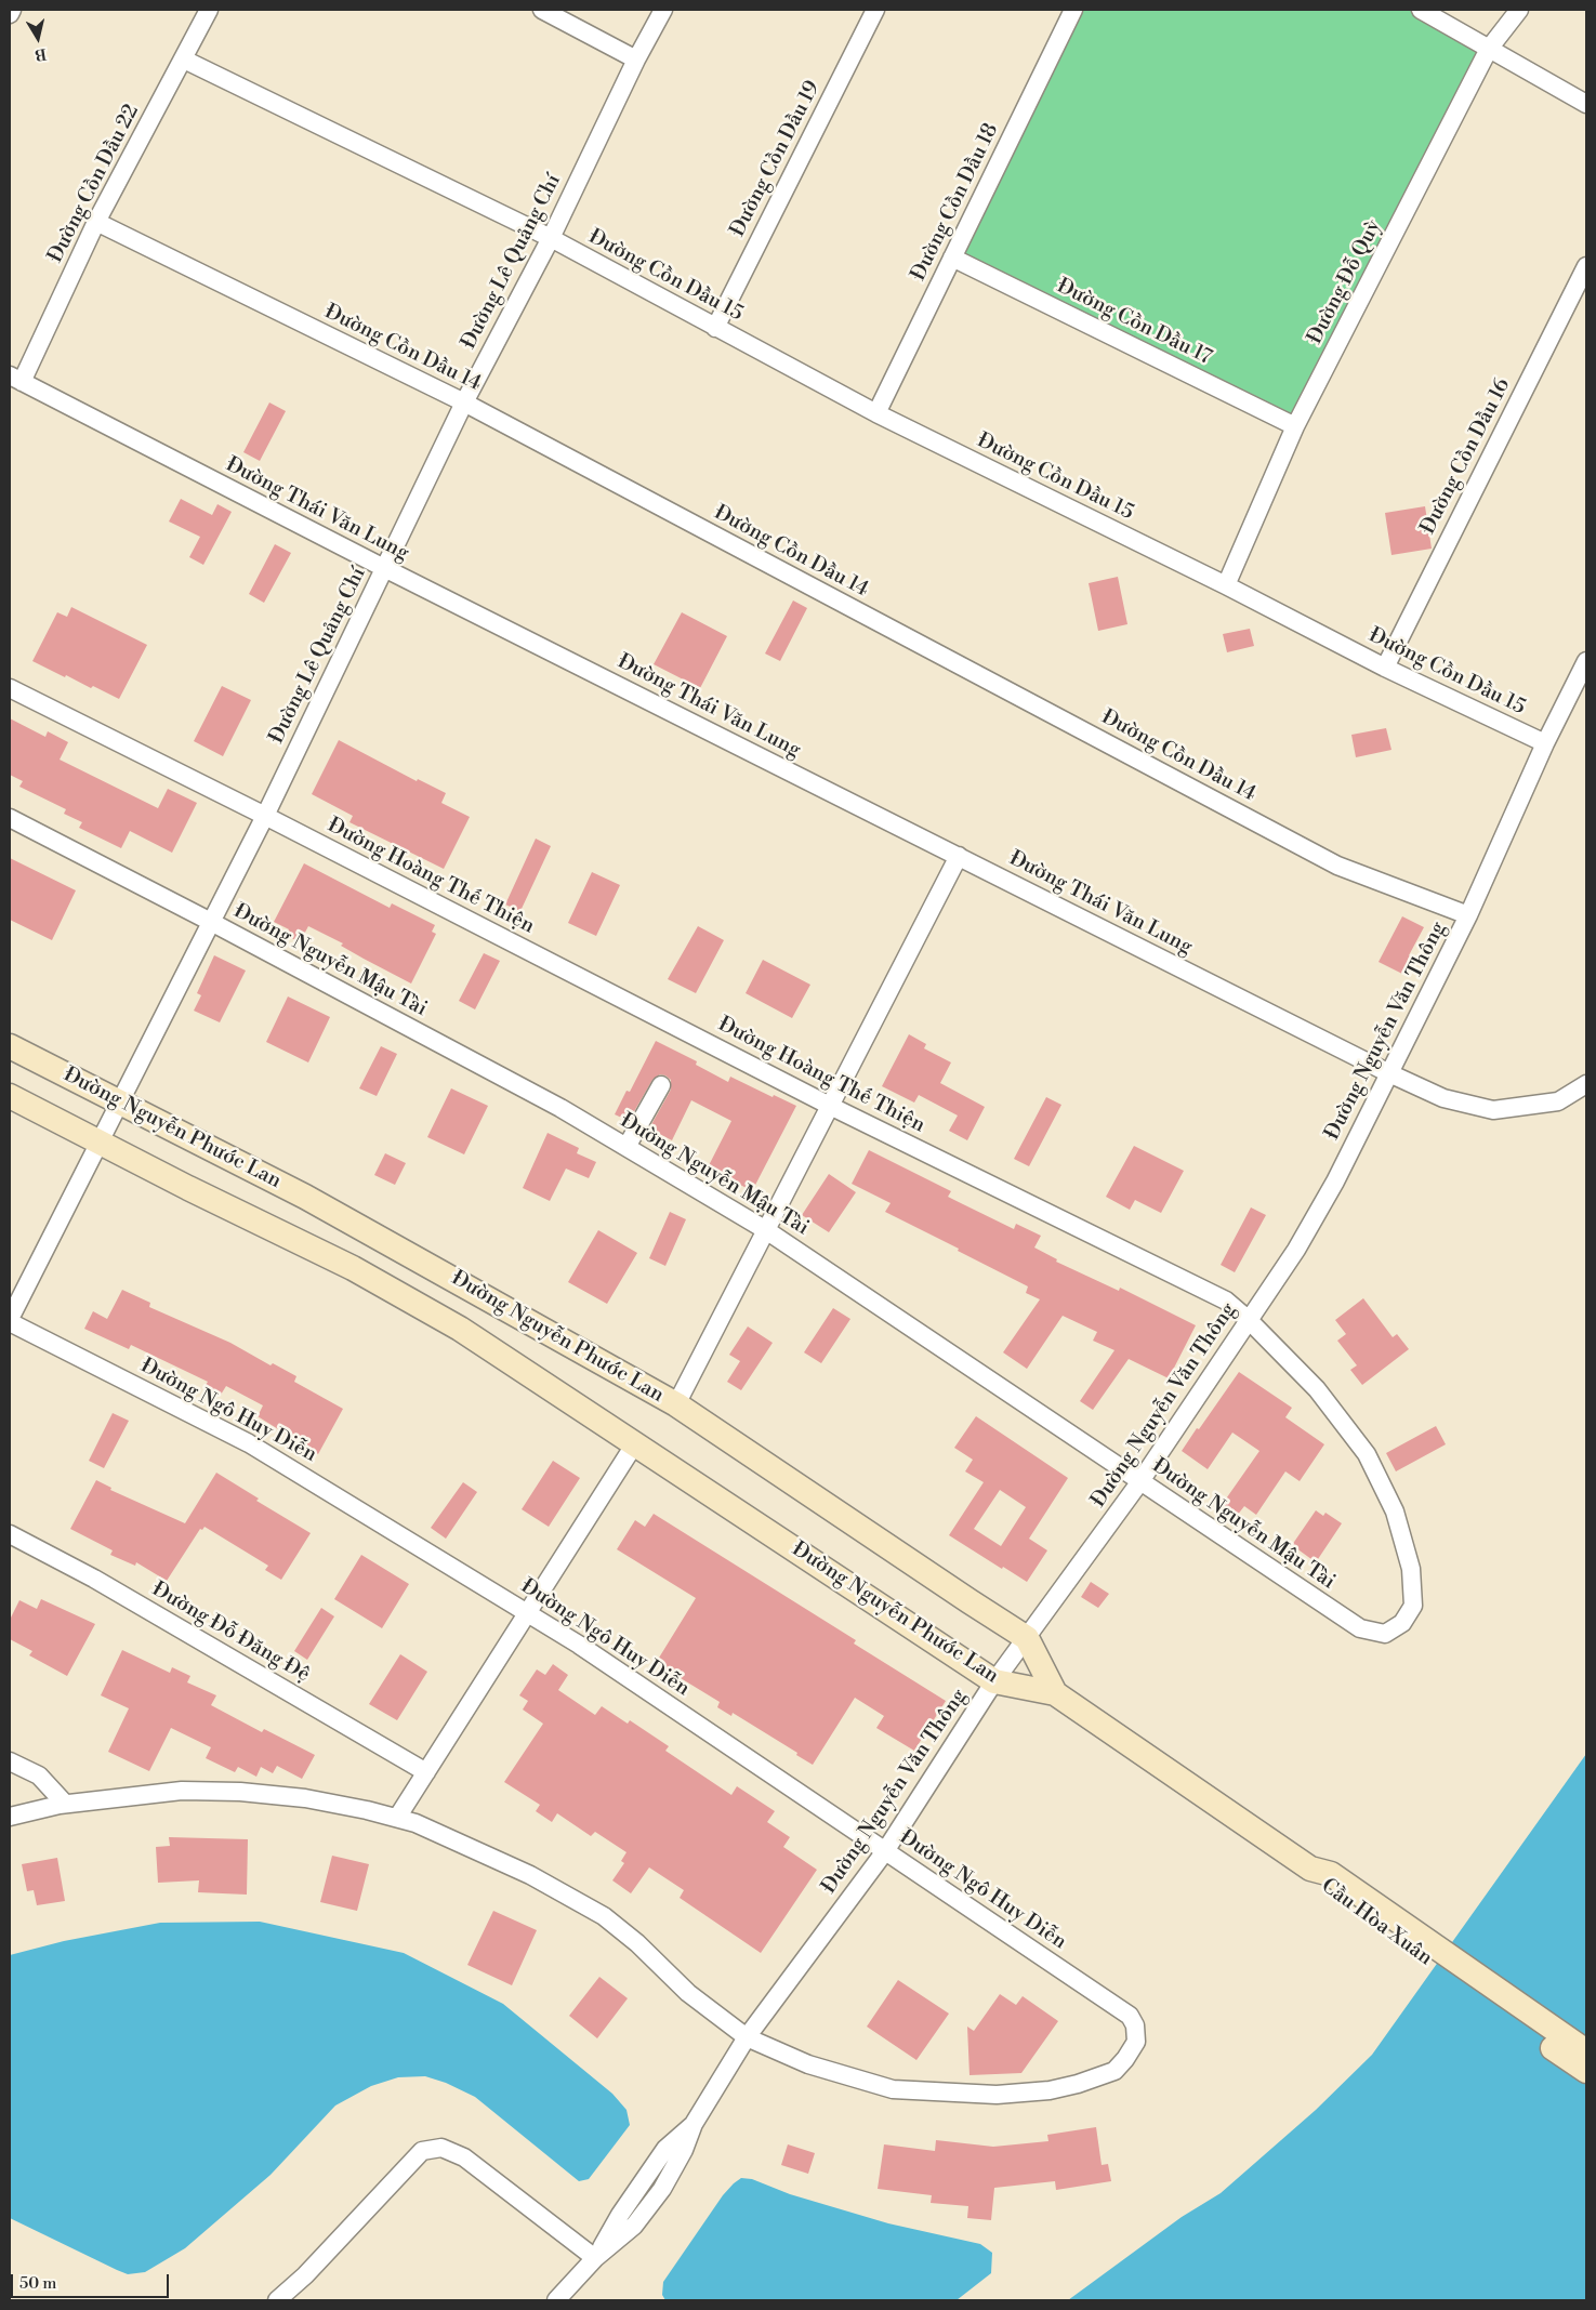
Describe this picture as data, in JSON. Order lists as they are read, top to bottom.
{
  "streets": {
    "main road": ["Đường Nguyễn Phước Lan", "Cầu Hòa Xuân"],
    "street": [
      "Đường Cồn Dầu 19",
      "Đường Cồn Dầu 22",
      "Đường Cồn Dầu 18",
      "Đường Lê Quảng Chí",
      "Đường Cồn Dầu 15",
      "Đường Đỗ Quỳ",
      "Đường Cồn Dầu 17",
      "Đường Cồn Dầu 14",
      "Đường Cồn Dầu 16",
      "Đường Thái Văn Lung",
      "Đường Hoàng Thế Thiện",
      "Đường Nguyễn Mậu Tài",
      "Đường Nguyễn Văn Thông",
      "Đường Ngô Huy Diễn",
      "Đường Đỗ Đăng Đệ"
    ]
  },
  "crossings": [
    ["Đường Cồn Dầu 19", "Đường Cồn Dầu 15"],
    ["Đường Cồn Dầu 22", "Đường Cồn Dầu 15"],
    ["Đường Cồn Dầu 22", "Đường Cồn Dầu 14"],
    ["Đường Cồn Dầu 22", "Đường Thái Văn Lung"],
    ["Đường Cồn Dầu 18", "Đường Cồn Dầu 15"],
    ["Đường Cồn Dầu 18", "Đường Cồn Dầu 17"],
    ["Đường Lê Quảng Chí", "Đường Cồn Dầu 15"],
    ["Đường Lê Quảng Chí", "Đường Cồn Dầu 14"],
    ["Đường Lê Quảng Chí", "Đường Thái Văn Lung"],
    ["Đường Lê Quảng Chí", "Đường Hoàng Thế Thiện"],
    ["Đường Lê Quảng Chí", "Đường Nguyễn Mậu Tài"],
    ["Đường Lê Quảng Chí", "Đường Nguyễn Phước Lan"],
    ["Đường Lê Quảng Chí", "Đường Ngô Huy Diễn"],
    ["Đường Cồn Dầu 15", "Đường Đỗ Quỳ"],
    ["Đường Cồn Dầu 15", "Đường Cồn Dầu 16"],
    ["Đường Cồn Dầu 15", "Đường Nguyễn Văn Thông"],
    ["Đường Đỗ Quỳ", "Đường Cồn Dầu 17"],
    ["Đường Cồn Dầu 14", "Đường Nguyễn Văn Thông"],
    ["Đường Thái Văn Lung", "Đường Nguyễn Văn Thông"],
    ["Đường Hoàng Thế Thiện", "Đường Nguyễn Mậu Tài"],
    ["Đường Hoàng Thế Thiện", "Đường Nguyễn Văn Thông"],
    ["Đường Nguyễn Mậu Tài", "Đường Nguyễn Văn Thông"],
    ["Đường Nguyễn Văn Thông", "Đường Nguyễn Phước Lan"],
    ["Đường Nguyễn Văn Thông", "Đường Ngô Huy Diễn"],
    ["Đường Nguyễn Phước Lan", "Cầu Hòa Xuân"]
  ],
  "scale_bar": "50 m",
  "north": "bottom"
}
